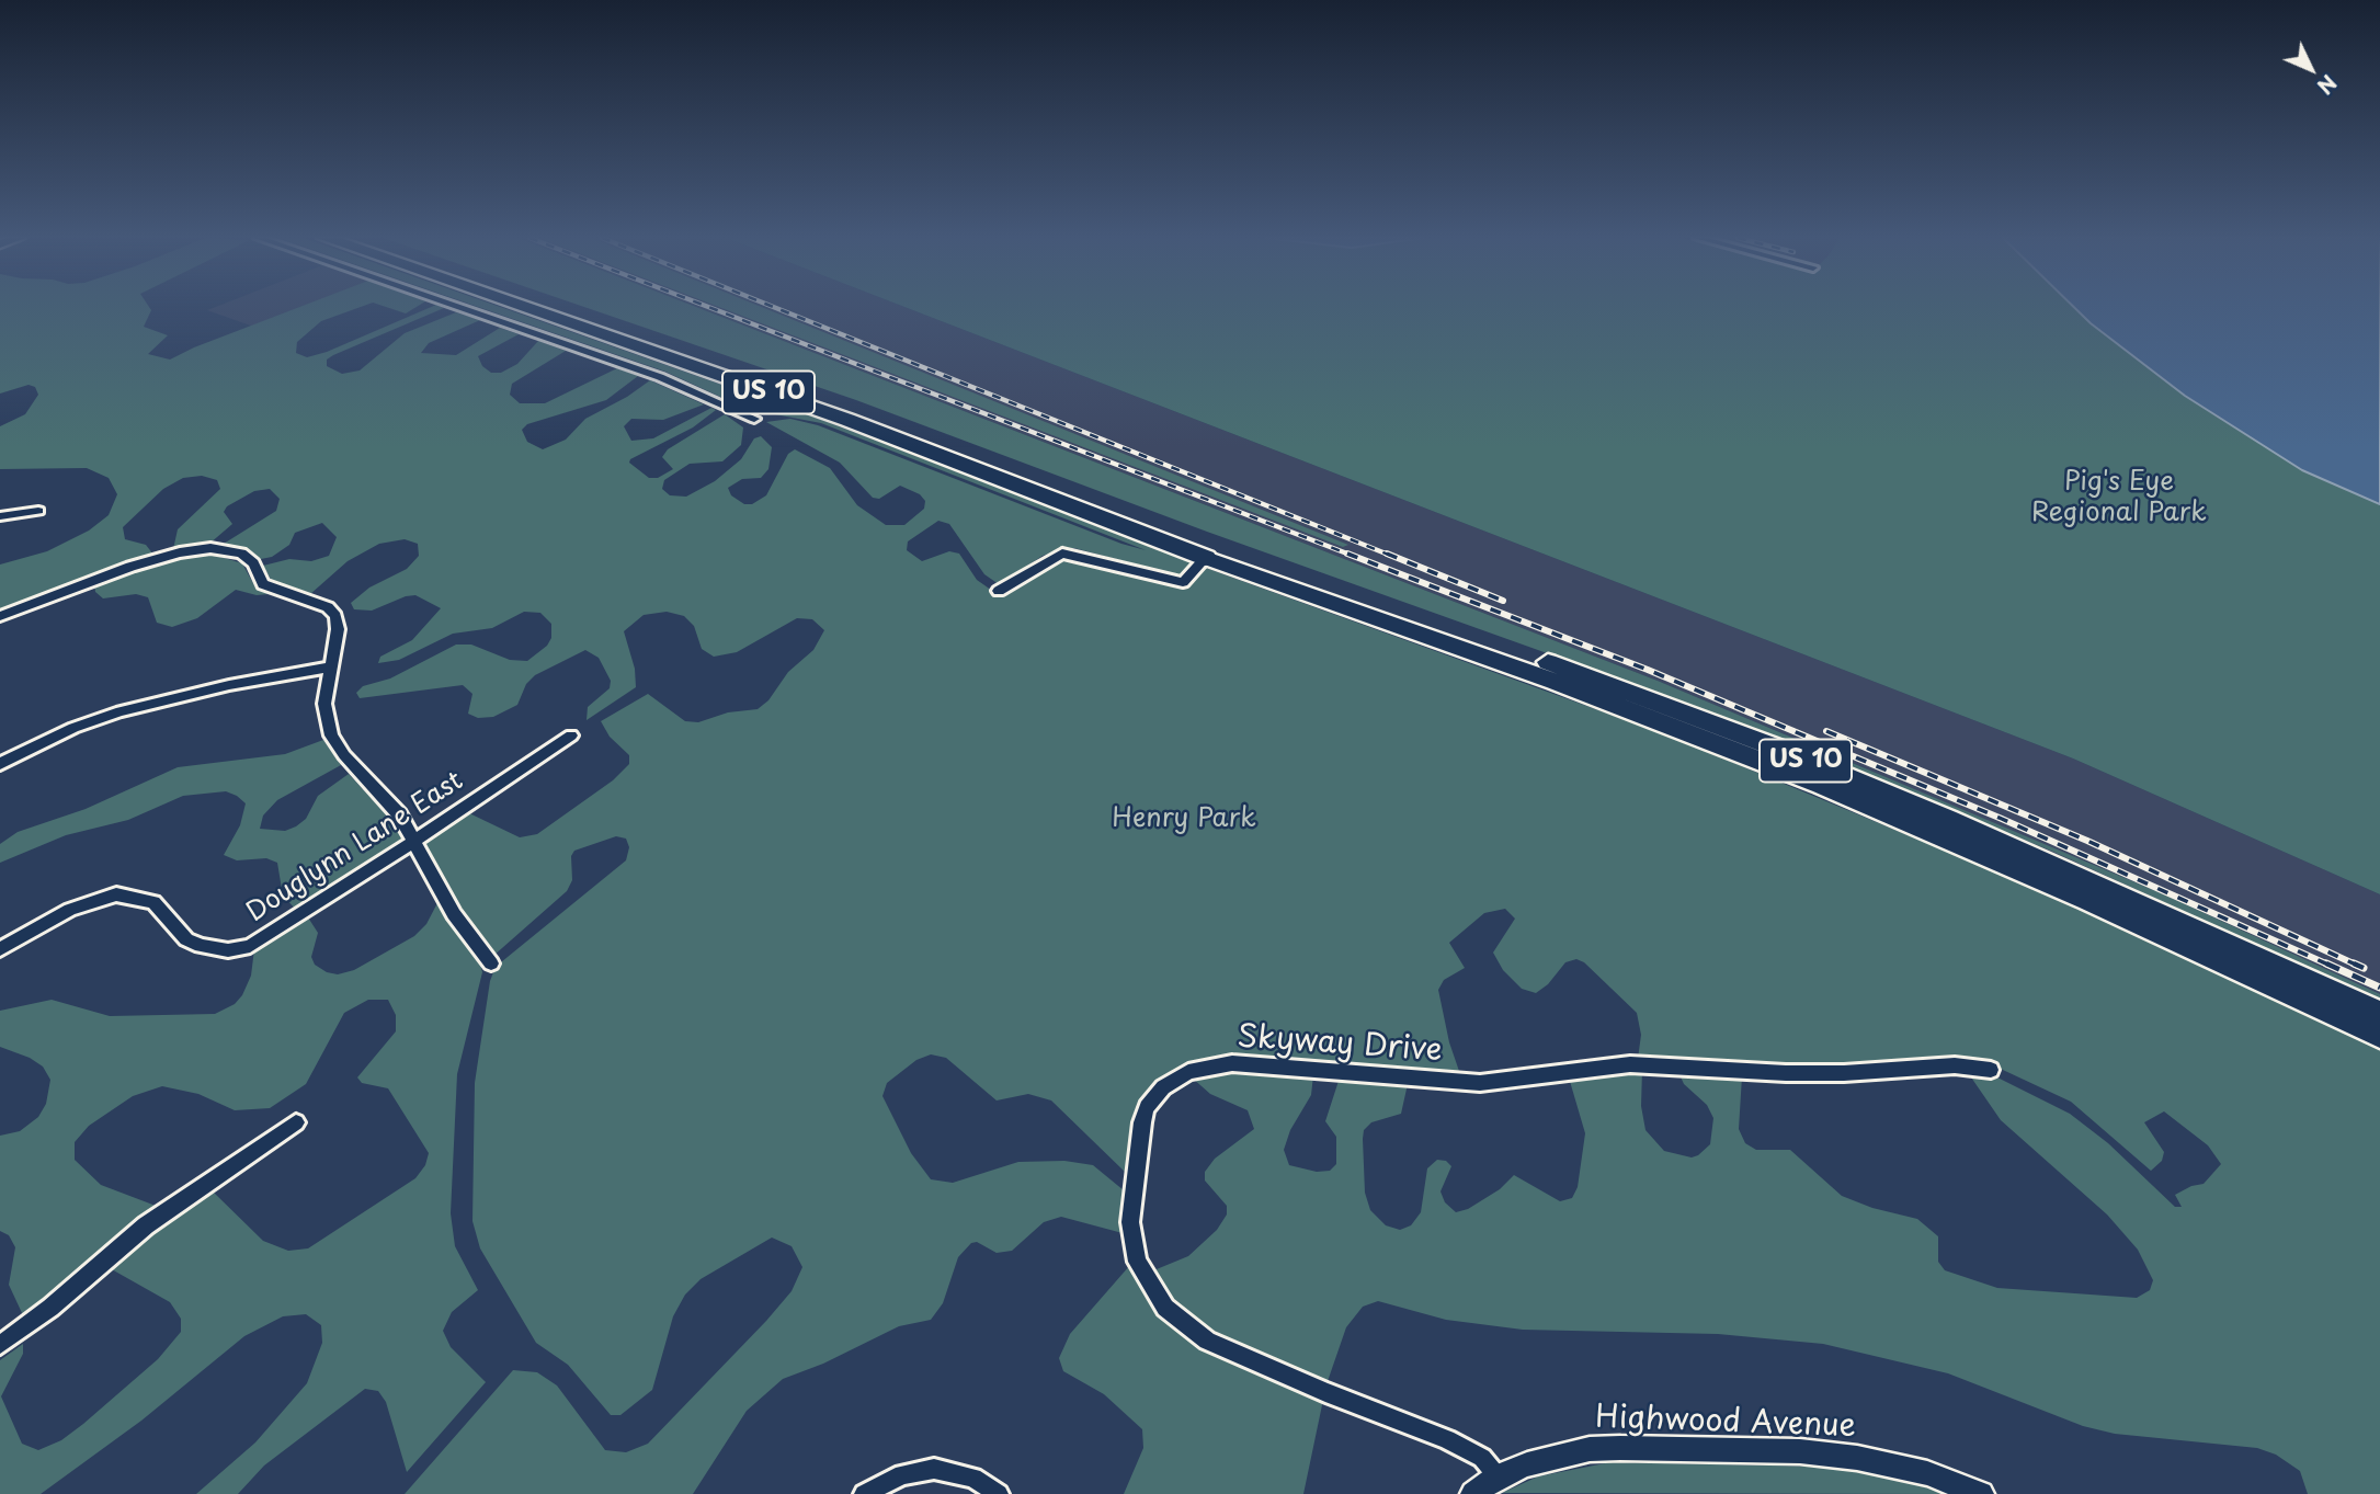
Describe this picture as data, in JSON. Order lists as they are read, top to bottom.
{
  "streets": {
    "highway": ["US 10"],
    "street": ["Douglynn Lane East", "Skyway Drive", "Highwood Avenue"]
  },
  "crossings": [
    ["Skyway Drive", "Highwood Avenue"]
  ],
  "parks": ["Pig's Eye Regional Park", "Henry Park"],
  "north": "bottom right"
}
